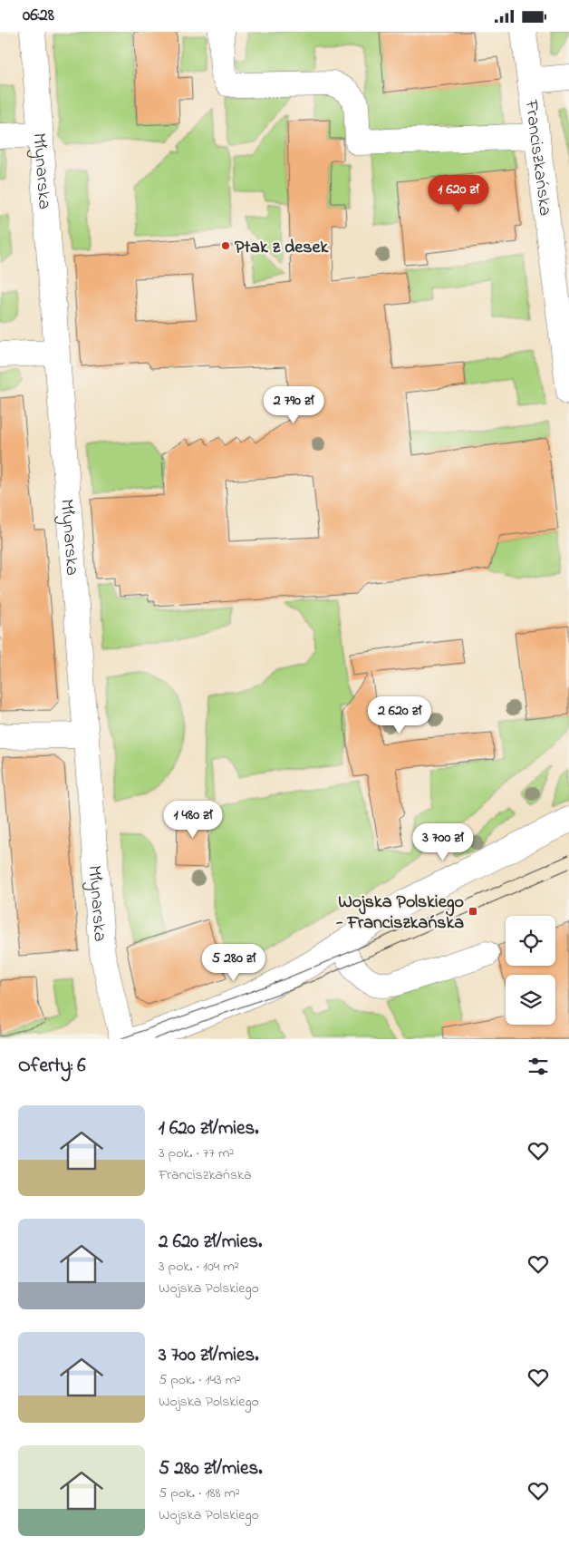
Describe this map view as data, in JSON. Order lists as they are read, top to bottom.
{
  "streets": {
    "street": ["Franciszkańska", "Młynarska"]
  },
  "places": {
    "other": ["Ptak z desek"],
    "transit": ["Wojska Polskiego - Franciszkańska"]
  },
  "page": {
    "status": "06:28",
    "price": [
      "1 620 zł",
      "2 790 zł",
      "2 620 zł",
      "1 480 zł",
      "3 700 zł",
      "5 280 zł"
    ],
    "heading": "Oferty: 6",
    "list": [
      {
        "name": "1 620 zł/mies.",
        "note": "3 pok. · 77 m² · Franciszkańska"
      },
      {
        "name": "2 620 zł/mies.",
        "note": "3 pok. · 104 m² · Wojska Polskiego"
      },
      {
        "name": "3 700 zł/mies.",
        "note": "5 pok. · 143 m² · Wojska Polskiego"
      },
      {
        "name": "5 280 zł/mies.",
        "note": "5 pok. · 188 m² · Wojska Polskiego"
      }
    ]
  }
}
